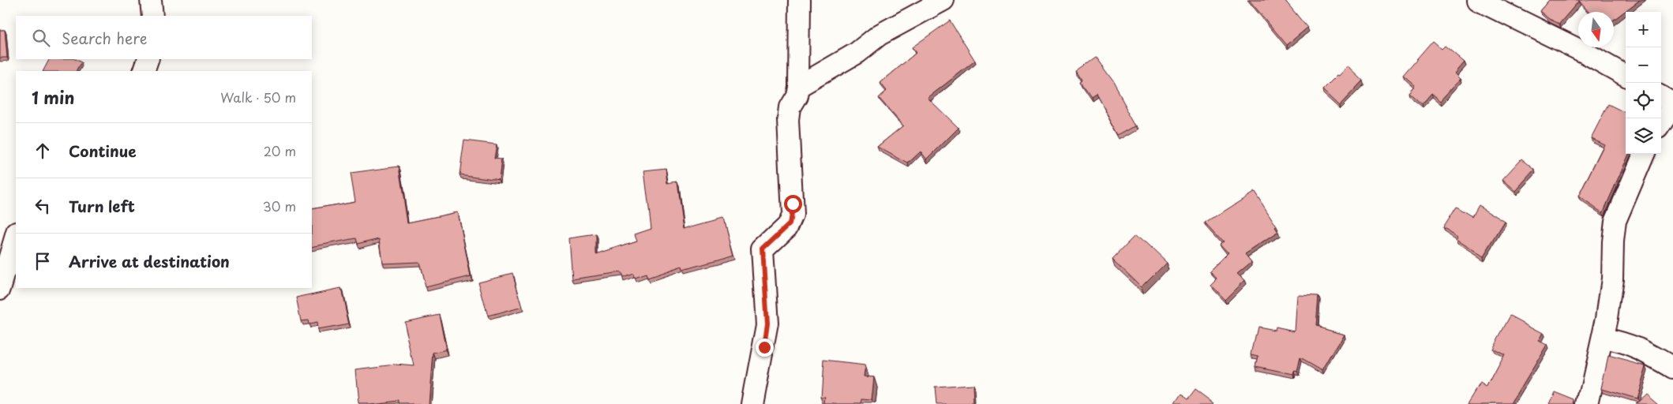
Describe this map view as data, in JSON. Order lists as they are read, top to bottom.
{
  "north": "bottom",
  "page": {
    "map_buttons": ["+", "−"],
    "search": "Search here",
    "heading": ["1 min", "Walk · 50 m"],
    "list": [
      ["Continue", "20 m"],
      ["Turn left", "30 m"],
      "Arrive at destination"
    ]
  }
}
